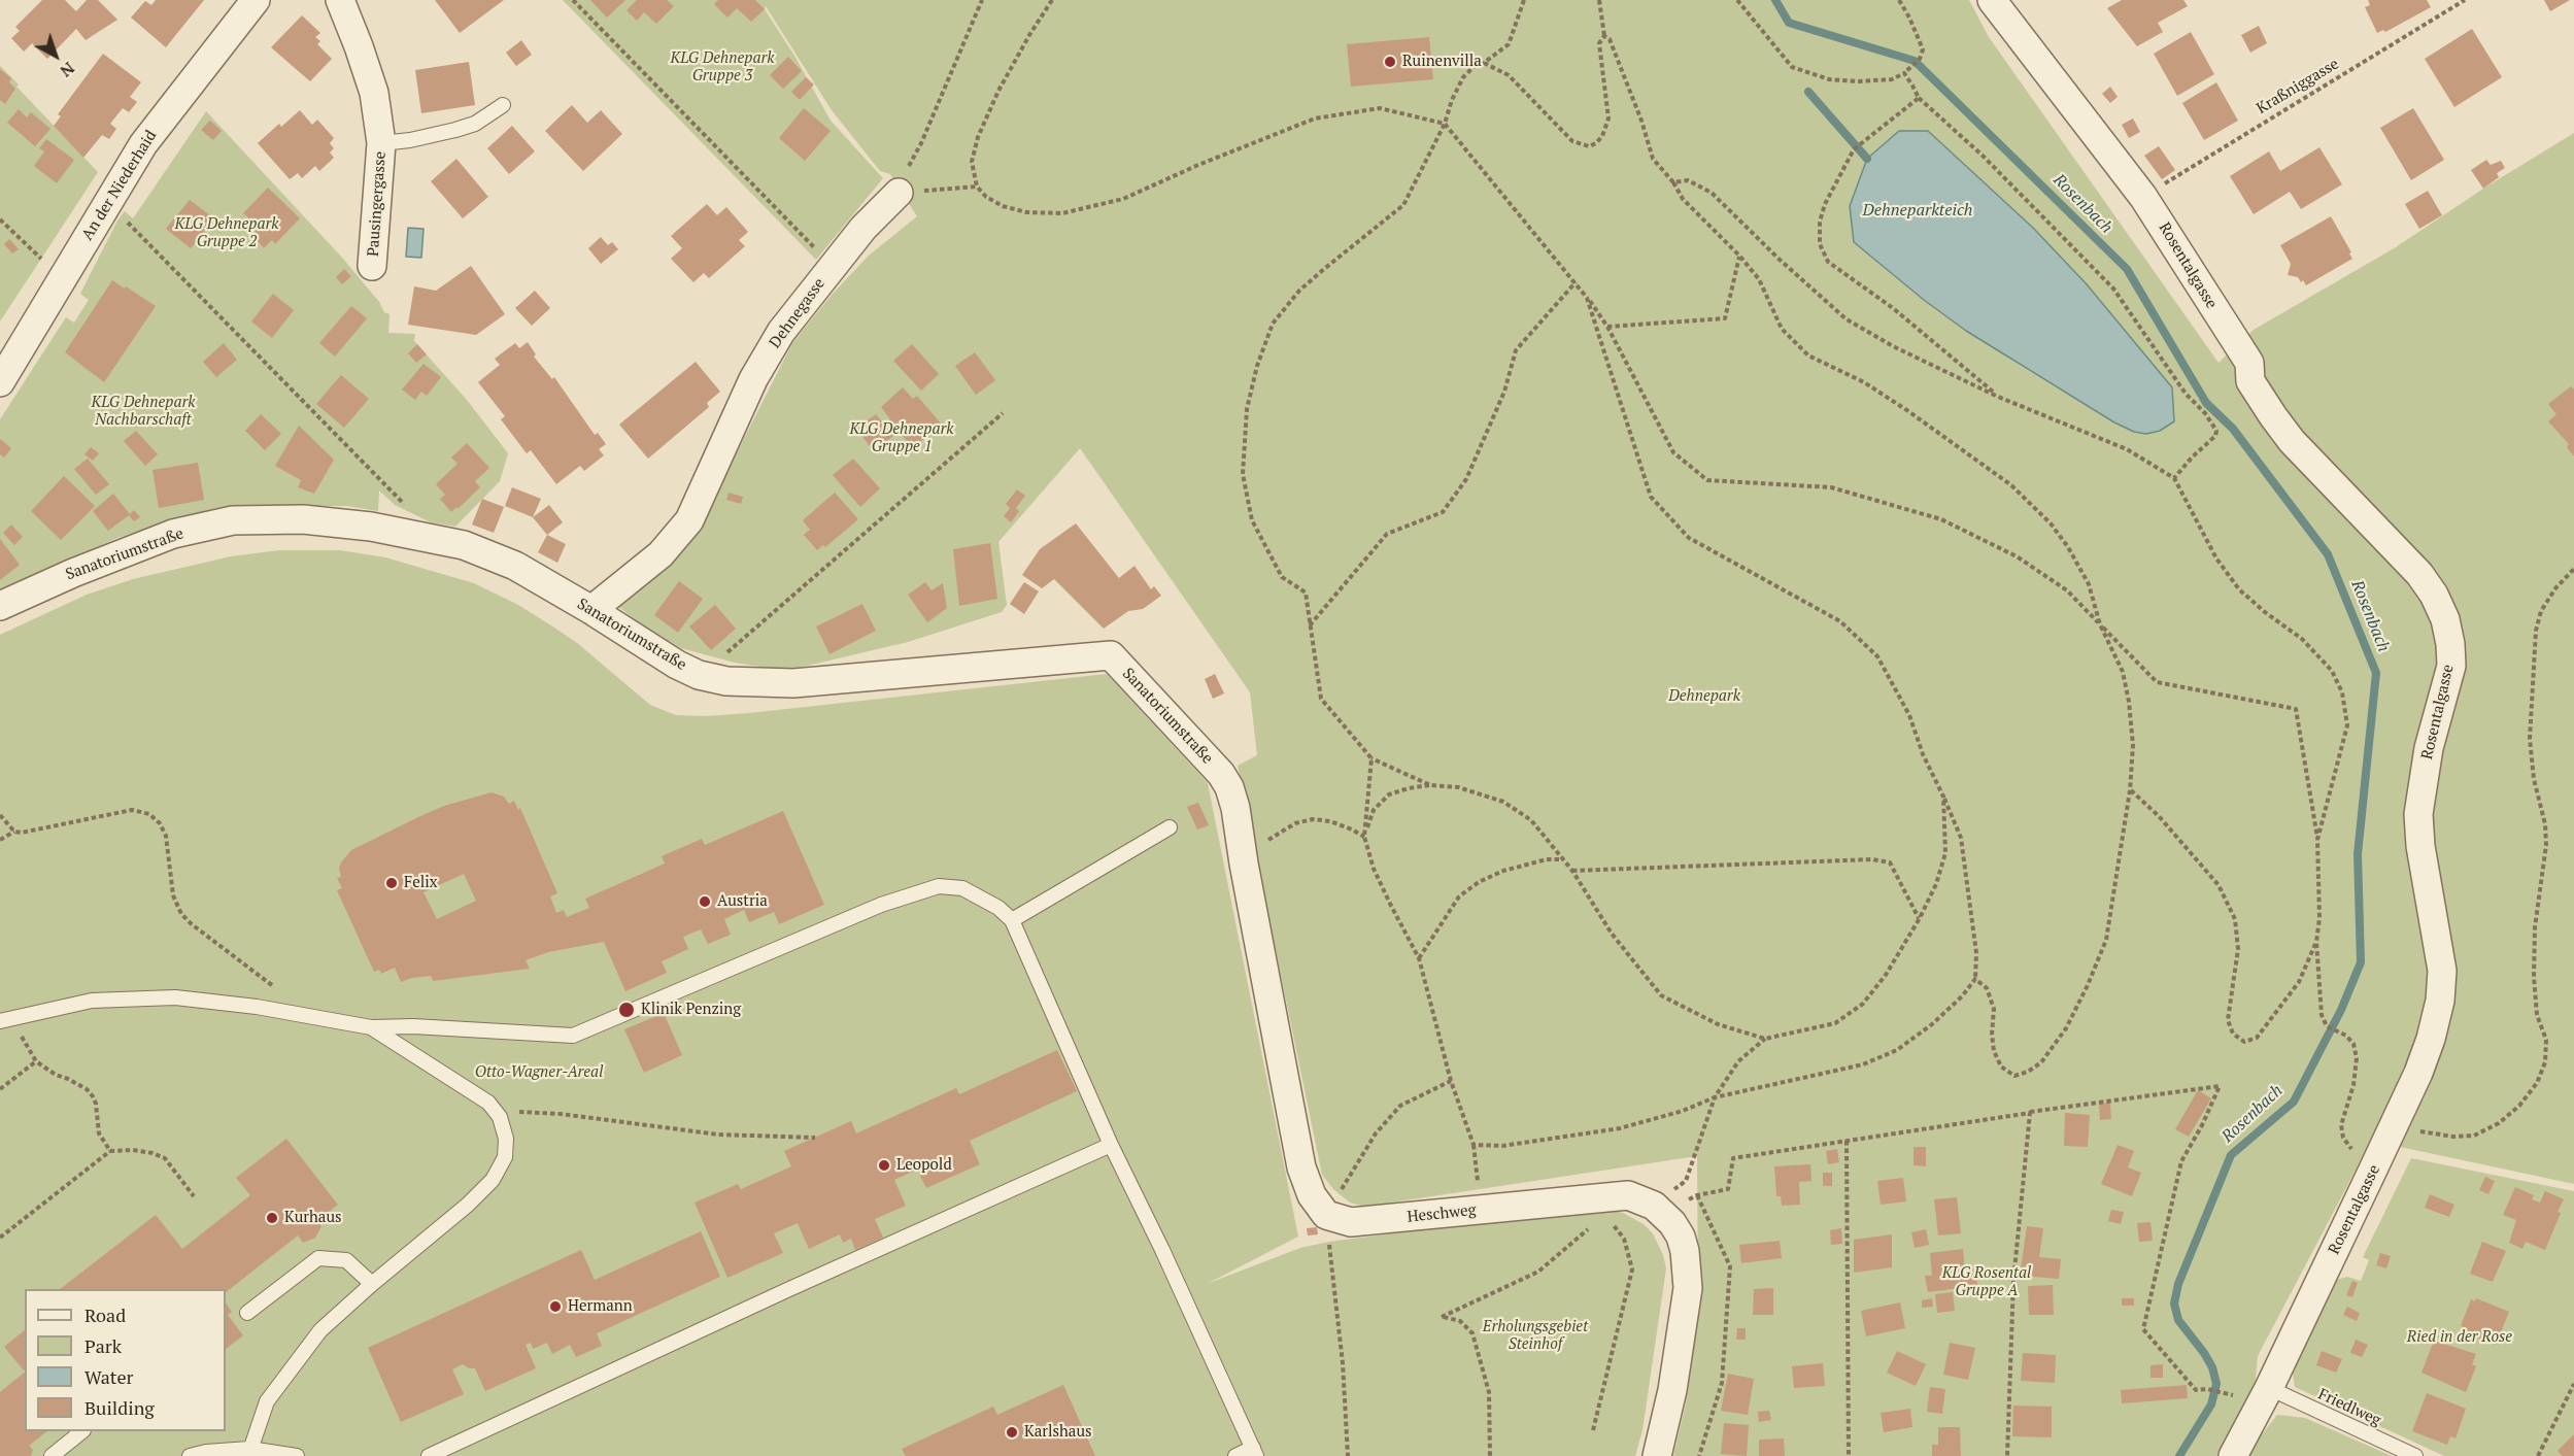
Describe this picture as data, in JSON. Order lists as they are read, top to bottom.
{
  "streets": {
    "street": [
      "An der Niederhaid",
      "Pausingergasse",
      "Rosentalgasse",
      "Dehnegasse",
      "Sanatoriumstraße",
      "Heschweg"
    ],
    "lane": ["Friedlweg"],
    "path": ["Kraßniggasse"]
  },
  "crossings": [
    ["Kraßniggasse", "Rosentalgasse"],
    ["Rosentalgasse", "Friedlweg"],
    ["Dehnegasse", "Sanatoriumstraße"]
  ],
  "water": ["Rosenbach", "Dehneparkteich"],
  "parks": [
    "KLG Dehnepark Gruppe 3",
    "KLG Dehnepark Gruppe 2",
    "KLG Dehnepark Nachbarschaft",
    "KLG Dehnepark Gruppe 1",
    "Dehnepark",
    "Otto-Wagner-Areal",
    "KLG Rosental Gruppe A",
    "Erholungsgebiet Steinhof",
    "Ried in der Rose"
  ],
  "places": [
    "Ruinenvilla",
    "Felix",
    "Austria",
    "Klinik Penzing",
    "Leopold",
    "Kurhaus",
    "Hermann",
    "Karlshaus"
  ],
  "legend": [
    "Road",
    "Park",
    "Water",
    "Building"
  ],
  "north": "bottom right"
}
